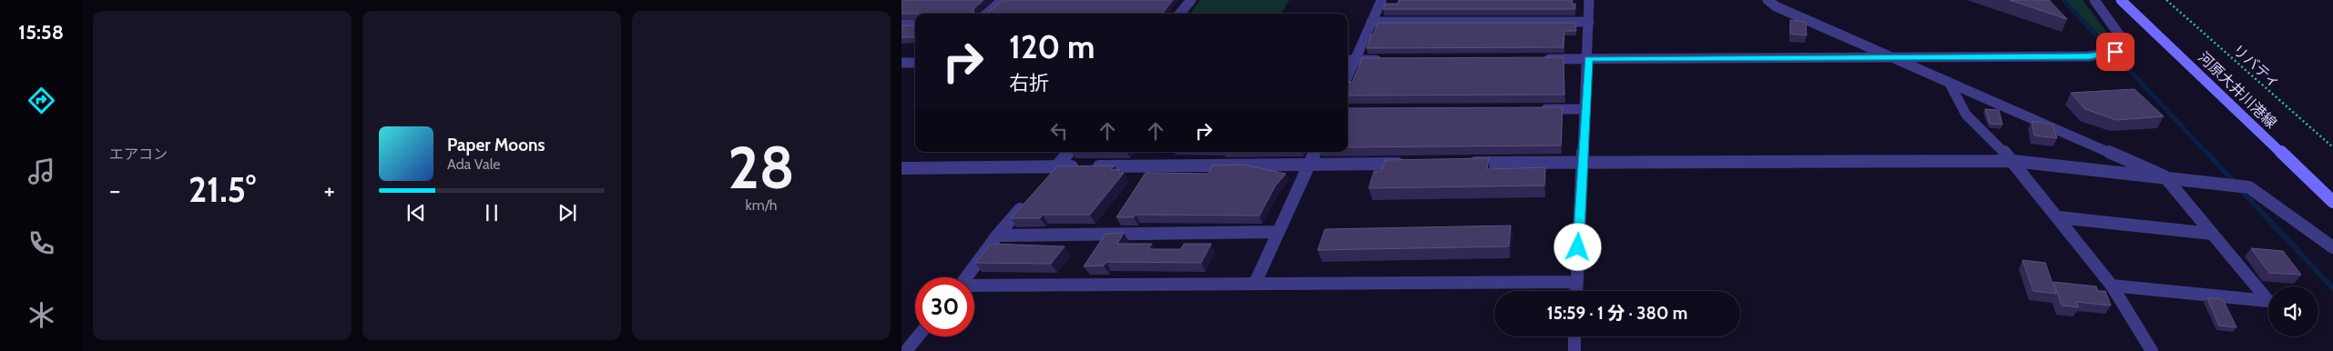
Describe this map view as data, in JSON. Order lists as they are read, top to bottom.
{
  "streets": {
    "main road": ["河原大井川港線"],
    "path": ["リバティ"]
  },
  "page": {
    "tabs": "15:58",
    "tile": [
      "エアコン",
      ["28", "km/h"]
    ],
    "turn": ["120 m", "右折"],
    "song": ["Paper Moons", "Ada Vale"],
    "heat": ["−", "21.5°", "+"],
    "limit": "30",
    "trip": "15:59 · 1 分 · 380 m"
  }
}
